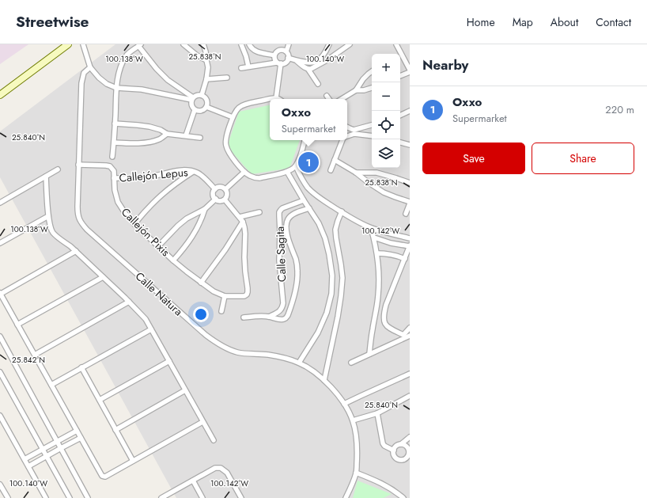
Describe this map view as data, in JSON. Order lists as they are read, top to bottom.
{
  "streets": {
    "street": [
      "Callejón Lepus",
      "Callejón Pixis",
      "Calle Sagita",
      "Calle Natura"
    ]
  },
  "crossings": [
    ["Callejón Lepus", "Callejón Pixis"]
  ],
  "page": {
    "header": "Streetwise",
    "nav": [
      "Home",
      "Map",
      "About",
      "Contact"
    ],
    "heading": "Nearby",
    "map_buttons": ["+", "−"],
    "list": [
      {
        "mark": "1",
        "name": "Oxxo",
        "note": "Supermarket",
        "value": "220 m"
      }
    ],
    "popup": ["Oxxo", "Supermarket"],
    "buttons": ["Save", "Share"],
    "pins": "1"
  },
  "coordinates": [
    "25.838°N",
    "100.138°W",
    "100.140°W",
    "25.840°N",
    "100.142°W",
    "25.842°N"
  ]
}
